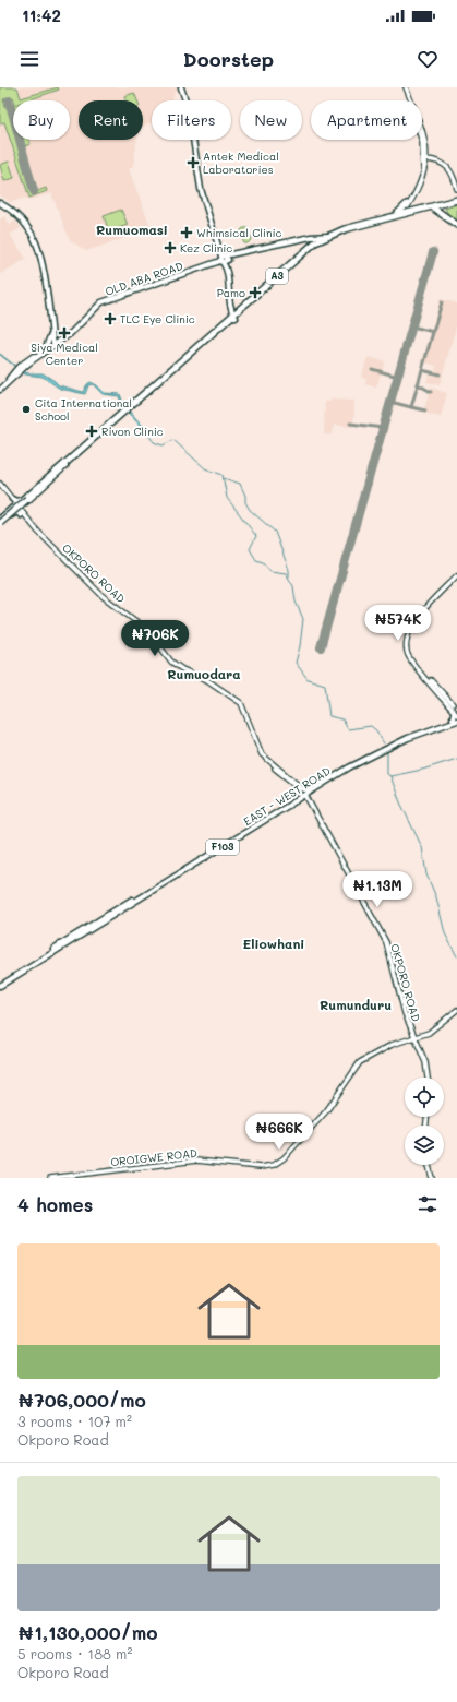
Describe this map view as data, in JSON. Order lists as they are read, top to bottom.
{
  "streets": {
    "highway": ["A3"],
    "main road": [
      "OLD ABA ROAD",
      "OKPORO ROAD",
      "EAST - WEST ROAD",
      "F103",
      "OROIGWE ROAD"
    ]
  },
  "crossings": [
    ["A3", "OLD ABA ROAD"],
    ["OKPORO ROAD", "EAST - WEST ROAD"],
    ["OKPORO ROAD", "OROIGWE ROAD"]
  ],
  "districts": [
    "Rumuomasi",
    "Rumuodara",
    "Eliowhani",
    "Rumunduru"
  ],
  "places": {
    "health": [
      "Antek Medical Laboratories",
      "Whimsical Clinic",
      "Kez Clinic",
      "Pamo",
      "TLC Eye Clinic",
      "Siya Medical Center",
      "Rivon Clinic"
    ],
    "other": ["Cita International School"]
  },
  "page": {
    "status": "11:42",
    "header": "Doorstep",
    "chip": [
      "Buy",
      "Rent",
      "Filters",
      "New",
      "Apartment"
    ],
    "price": [
      "₦574K",
      "₦706K",
      "₦1.13M",
      "₦666K"
    ],
    "heading": "4 homes",
    "list": [
      {
        "name": "₦706,000/mo",
        "note": "3 rooms · 107 m² · Okporo Road"
      },
      {
        "name": "₦1,130,000/mo",
        "note": "5 rooms · 188 m² · Okporo Road"
      }
    ]
  }
}
